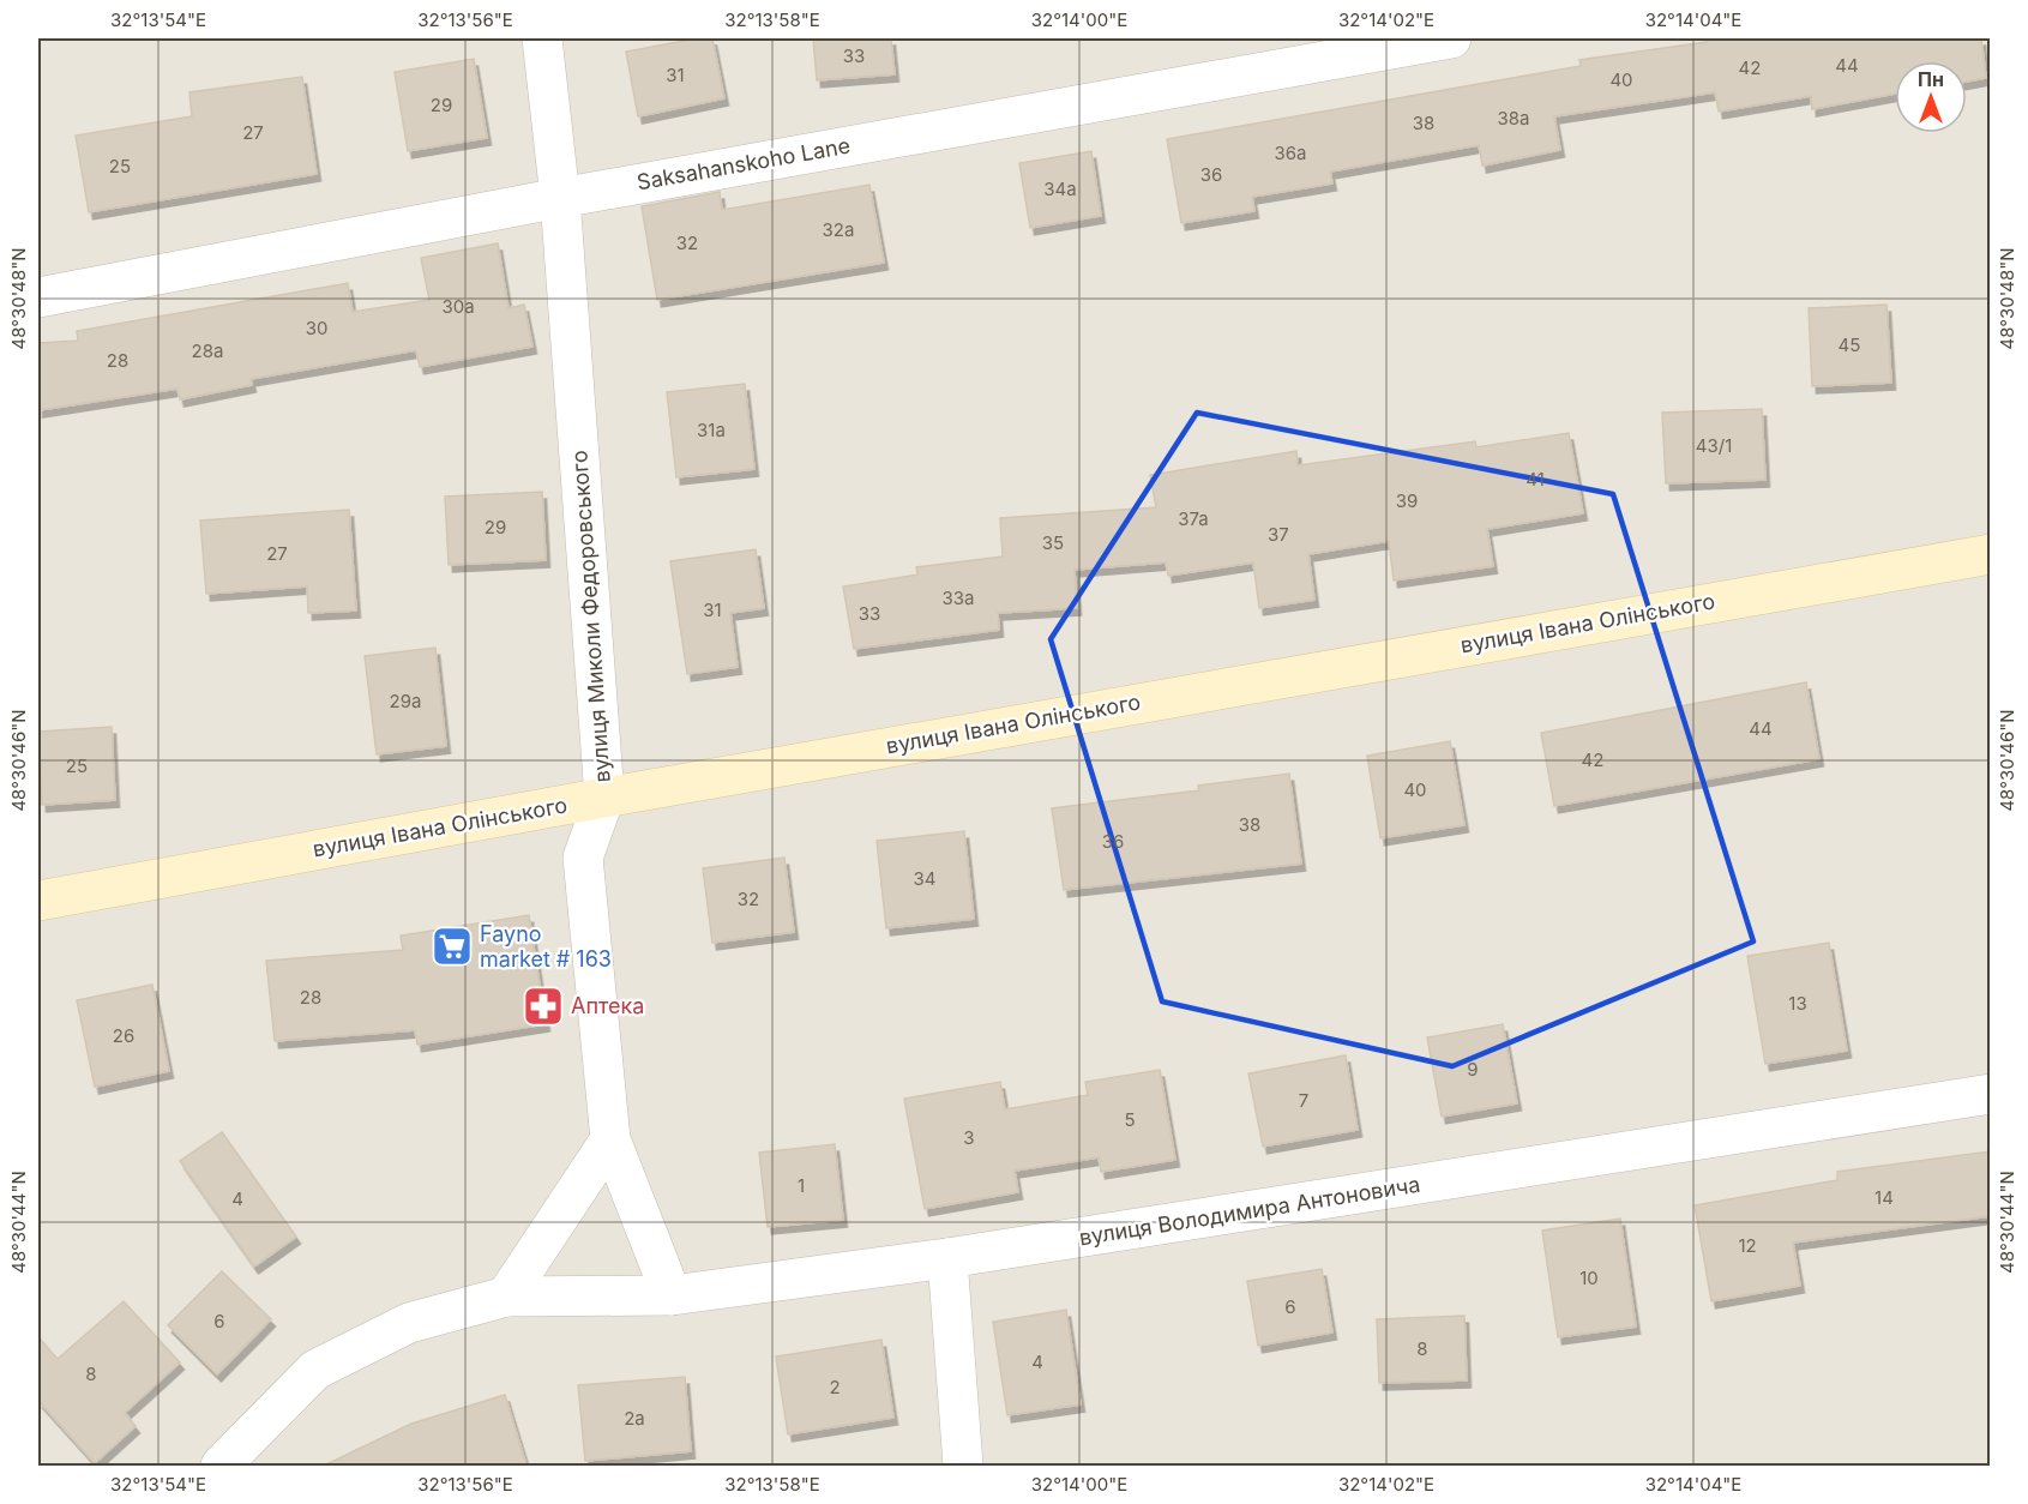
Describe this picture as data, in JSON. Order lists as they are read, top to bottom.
{
  "streets": {
    "street": [
      "Saksahanskoho Lane",
      "вулиця Миколи Федоровського",
      "вулиця Івана Олінського",
      "вулиця Володимира Антоновича"
    ]
  },
  "crossings": [
    ["Saksahanskoho Lane", "вулиця Миколи Федоровського"],
    ["вулиця Миколи Федоровського", "вулиця Івана Олінського"],
    ["вулиця Миколи Федоровського", "вулиця Володимира Антоновича"]
  ],
  "places": {
    "supermarket": ["Fayno market # 163"],
    "pharmacy": ["Аптека"]
  },
  "house_numbers": [
    "33",
    "44",
    "42",
    "31",
    "40",
    "29",
    "38а",
    "38",
    "27",
    "36а",
    "25",
    "36",
    "34а",
    "32а",
    "32",
    "30а",
    "30",
    "45",
    "28а",
    "28",
    "31а",
    "43/1",
    "41",
    "39",
    "37а",
    "29",
    "37",
    "35",
    "27",
    "33а",
    "31",
    "33",
    "29а",
    "44",
    "42",
    "25",
    "40",
    "38",
    "36",
    "34",
    "32",
    "28",
    "13",
    "26",
    "9",
    "7",
    "5",
    "3",
    "1",
    "14",
    "4",
    "12",
    "10",
    "6",
    "6",
    "8",
    "4",
    "8",
    "2",
    "2а"
  ],
  "north": "top",
  "coordinates": [
    "32°13'54\"E",
    "32°13'56\"E",
    "32°13'58\"E",
    "32°14'00\"E",
    "32°14'02\"E",
    "32°14'04\"E",
    "48°30'48\"N",
    "48°30'46\"N",
    "48°30'44\"N"
  ]
}
